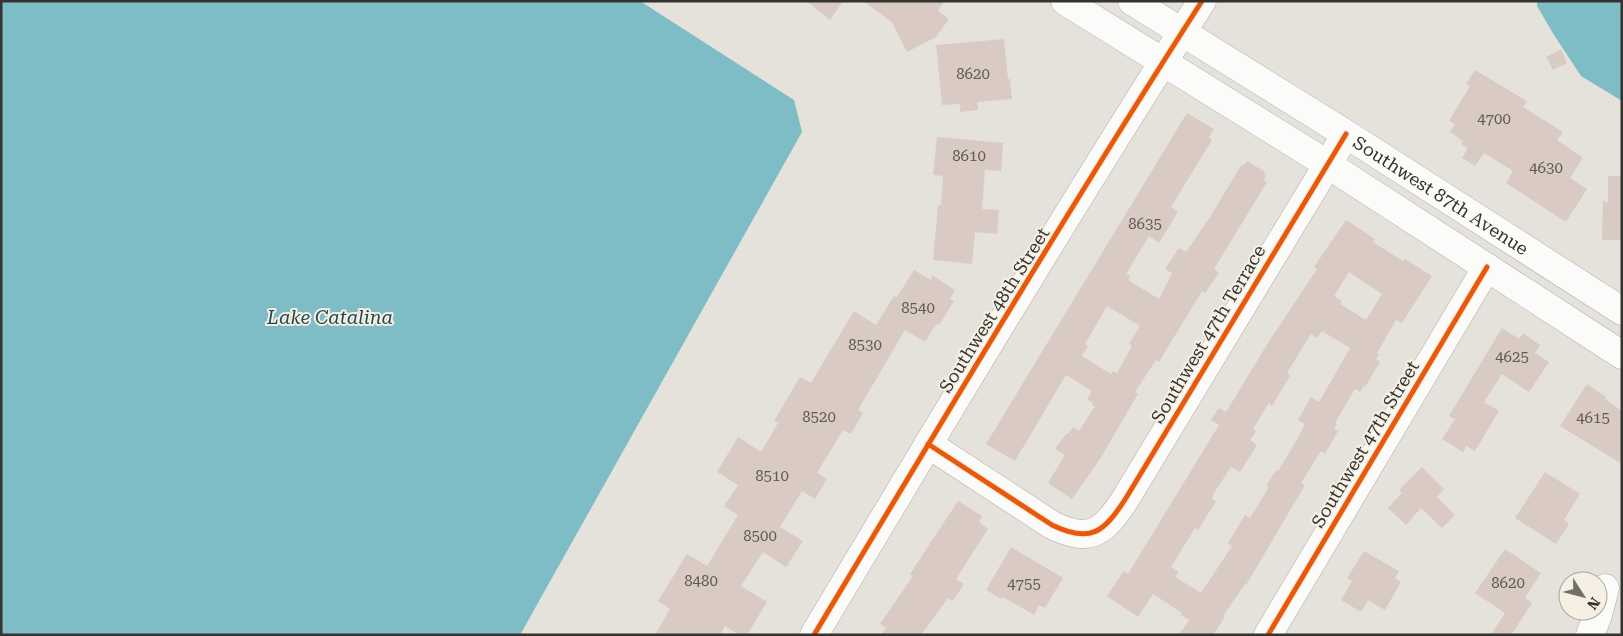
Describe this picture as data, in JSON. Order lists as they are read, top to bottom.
{
  "streets": {
    "street": [
      "Southwest 87th Avenue",
      "Southwest 48th Street",
      "Southwest 47th Terrace",
      "Southwest 47th Street"
    ]
  },
  "crossings": [
    ["Southwest 87th Avenue", "Southwest 48th Street"],
    ["Southwest 87th Avenue", "Southwest 47th Terrace"],
    ["Southwest 87th Avenue", "Southwest 47th Street"],
    ["Southwest 48th Street", "Southwest 47th Terrace"]
  ],
  "water": ["Lake Catalina"],
  "house_numbers": [
    "8620",
    "4700",
    "8610",
    "4630",
    "8635",
    "8540",
    "8530",
    "4625",
    "8520",
    "4615",
    "8510",
    "8500",
    "8480",
    "8620",
    "4755"
  ],
  "north": "bottom right"
}
